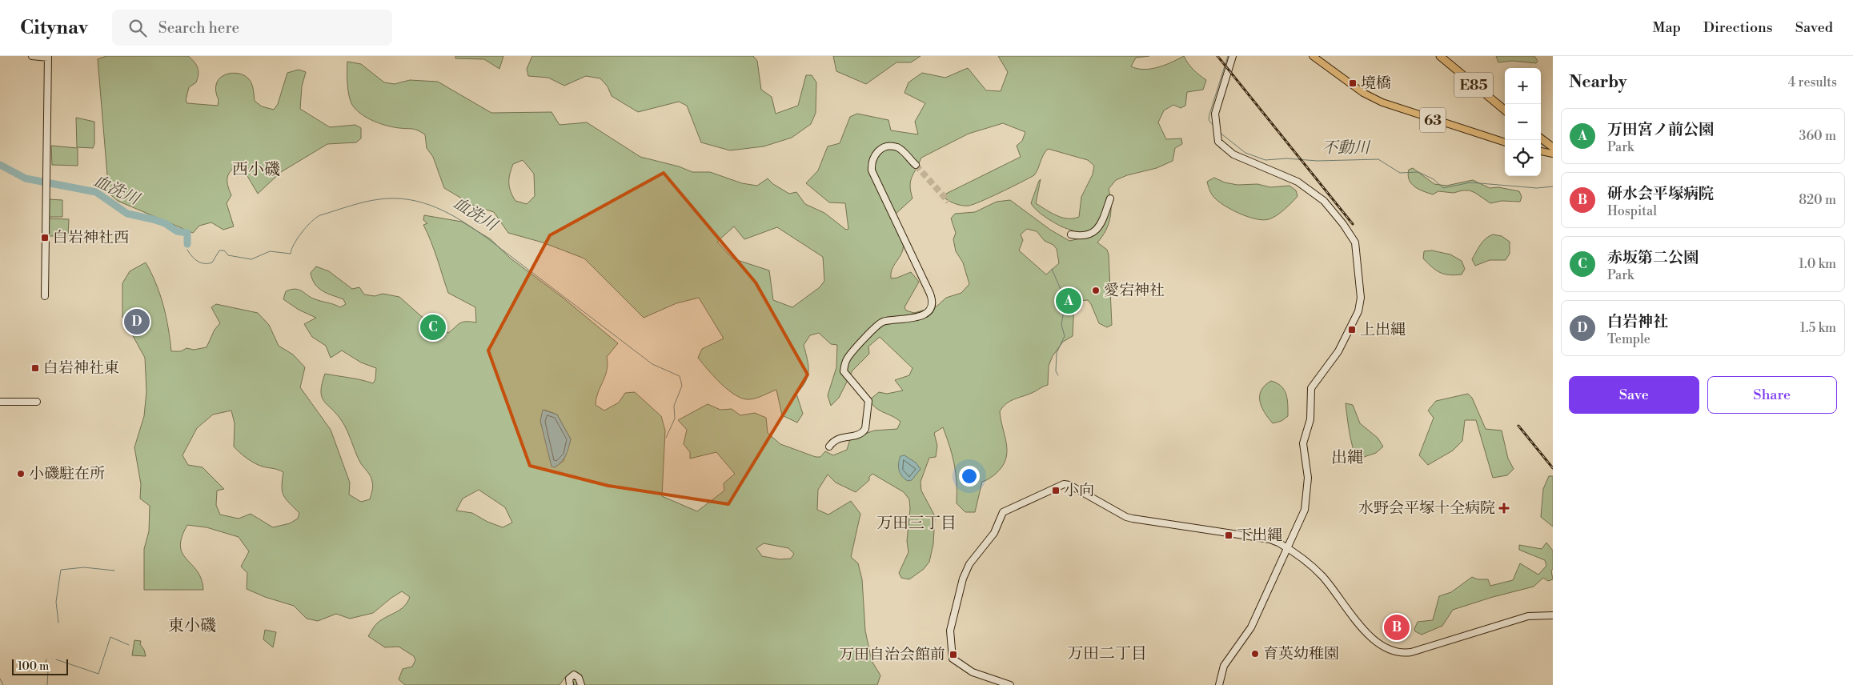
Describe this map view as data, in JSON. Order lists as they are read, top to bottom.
{
  "streets": {
    "highway": ["E85"],
    "main road": ["63"]
  },
  "districts": [
    "西小磯",
    "出縄",
    "万田三丁目",
    "東小磯",
    "万田二丁目"
  ],
  "water": ["不動川", "血洗川"],
  "places": {
    "transit": [
      "境橋",
      "白岩神社西",
      "上出縄",
      "白岩神社東",
      "小向",
      "下出縄",
      "万田自治会館前"
    ],
    "other": ["愛宕神社", "小磯駐在所", "育英幼稚園"],
    "health": ["水野会平塚十全病院"]
  },
  "scale_bar": "100 m",
  "page": {
    "header": "Citynav",
    "search": "Search here",
    "nav": ["Map", "Directions", "Saved"],
    "heading": ["Nearby", "4 results"],
    "map_buttons": ["+", "−"],
    "list": [
      {
        "mark": "A",
        "name": "万田宮ノ前公園",
        "note": "Park",
        "value": "360 m"
      },
      {
        "mark": "B",
        "name": "研水会平塚病院",
        "note": "Hospital",
        "value": "820 m"
      },
      {
        "mark": "C",
        "name": "赤坂第二公園",
        "note": "Park",
        "value": "1.0 km"
      },
      {
        "mark": "D",
        "name": "白岩神社",
        "note": "Temple",
        "value": "1.5 km"
      }
    ],
    "pins": [
      "A",
      "D",
      "C",
      "B"
    ],
    "buttons": ["Save", "Share"],
    "scale": "100 m"
  }
}
